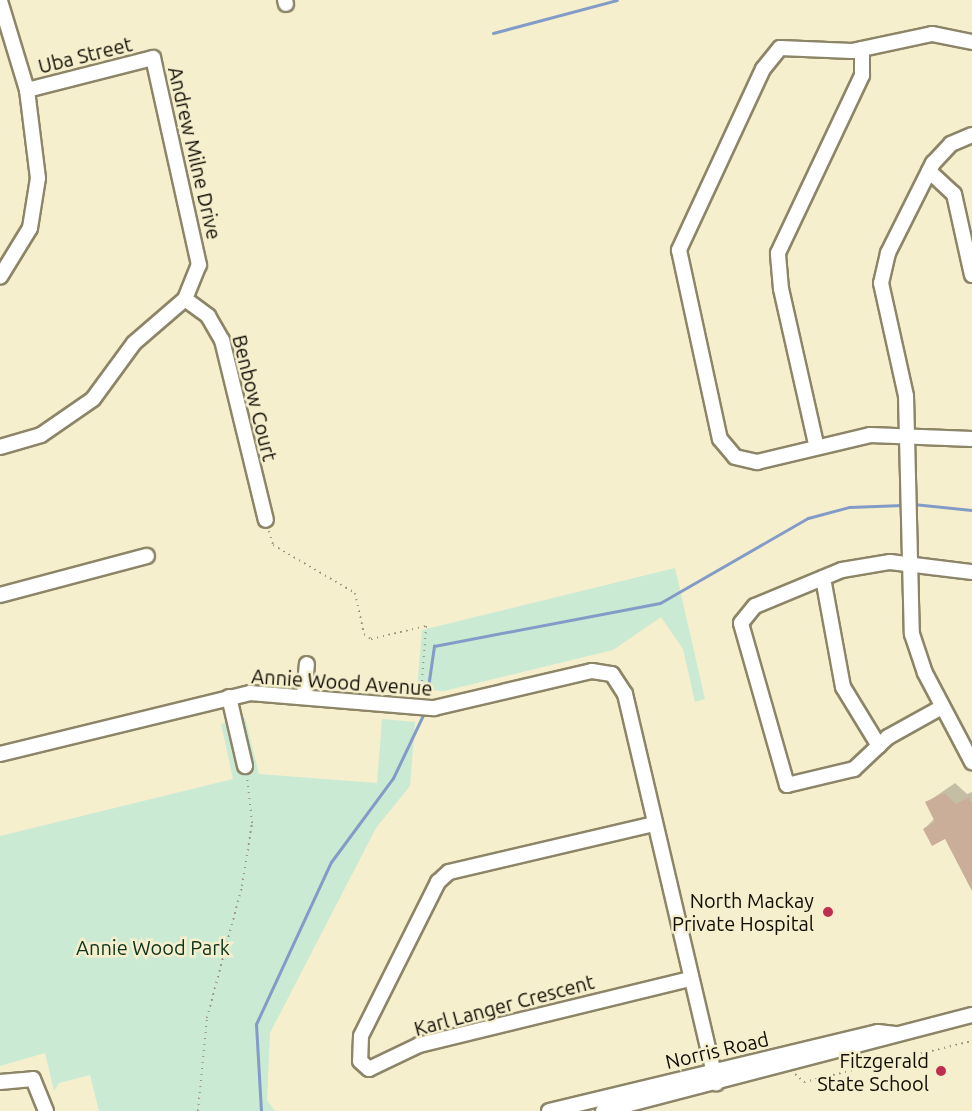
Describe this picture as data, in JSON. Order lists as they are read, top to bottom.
{
  "streets": {
    "street": [
      "Uba Street",
      "Andrew Milne Drive",
      "Benbow Court",
      "Annie Wood Avenue",
      "Karl Langer Crescent",
      "Norris Road"
    ]
  },
  "crossings": [
    ["Uba Street", "Andrew Milne Drive"],
    ["Andrew Milne Drive", "Benbow Court"],
    ["Annie Wood Avenue", "Karl Langer Crescent"]
  ],
  "parks": ["Annie Wood Park"],
  "places": ["North Mackay Private Hospital", "Fitzgerald State School"]
}
